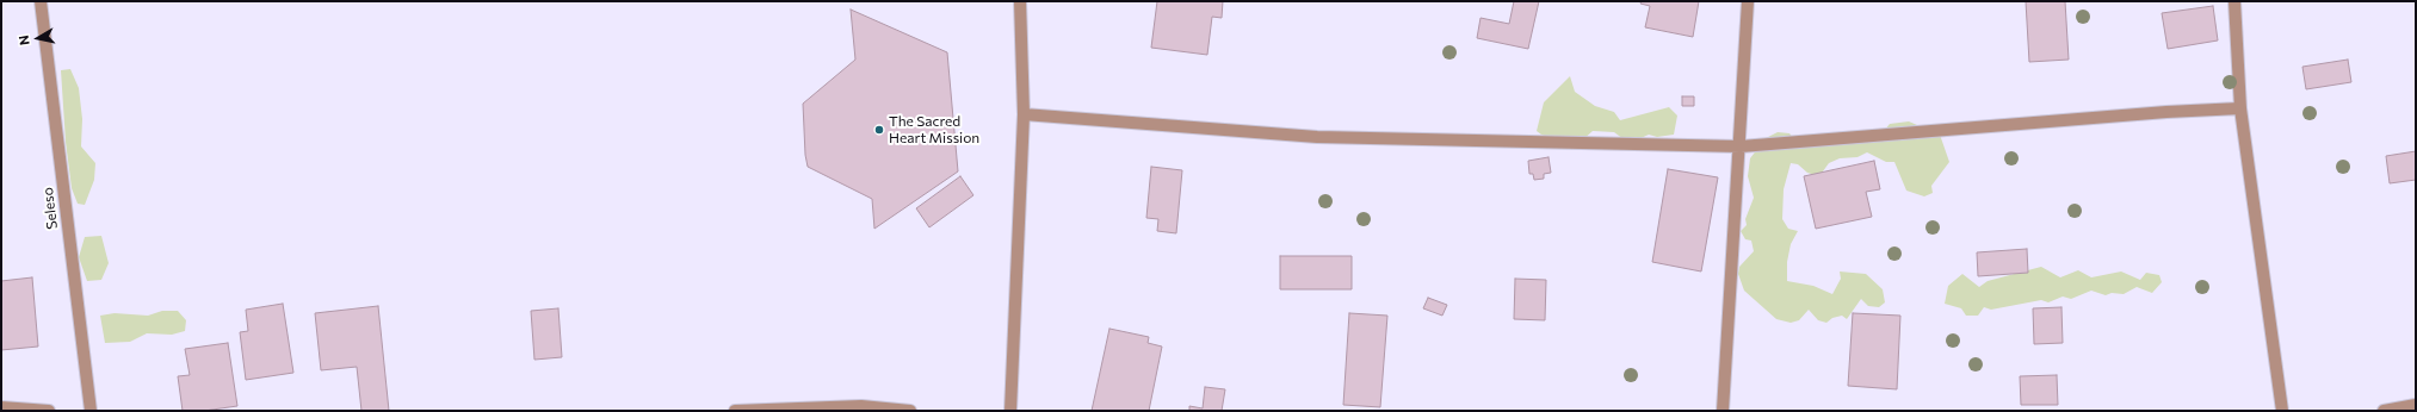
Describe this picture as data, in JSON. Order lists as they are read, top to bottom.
{
  "streets": {
    "street": ["Seleso"]
  },
  "places": ["The Sacred Heart Mission"],
  "north": "left"
}
